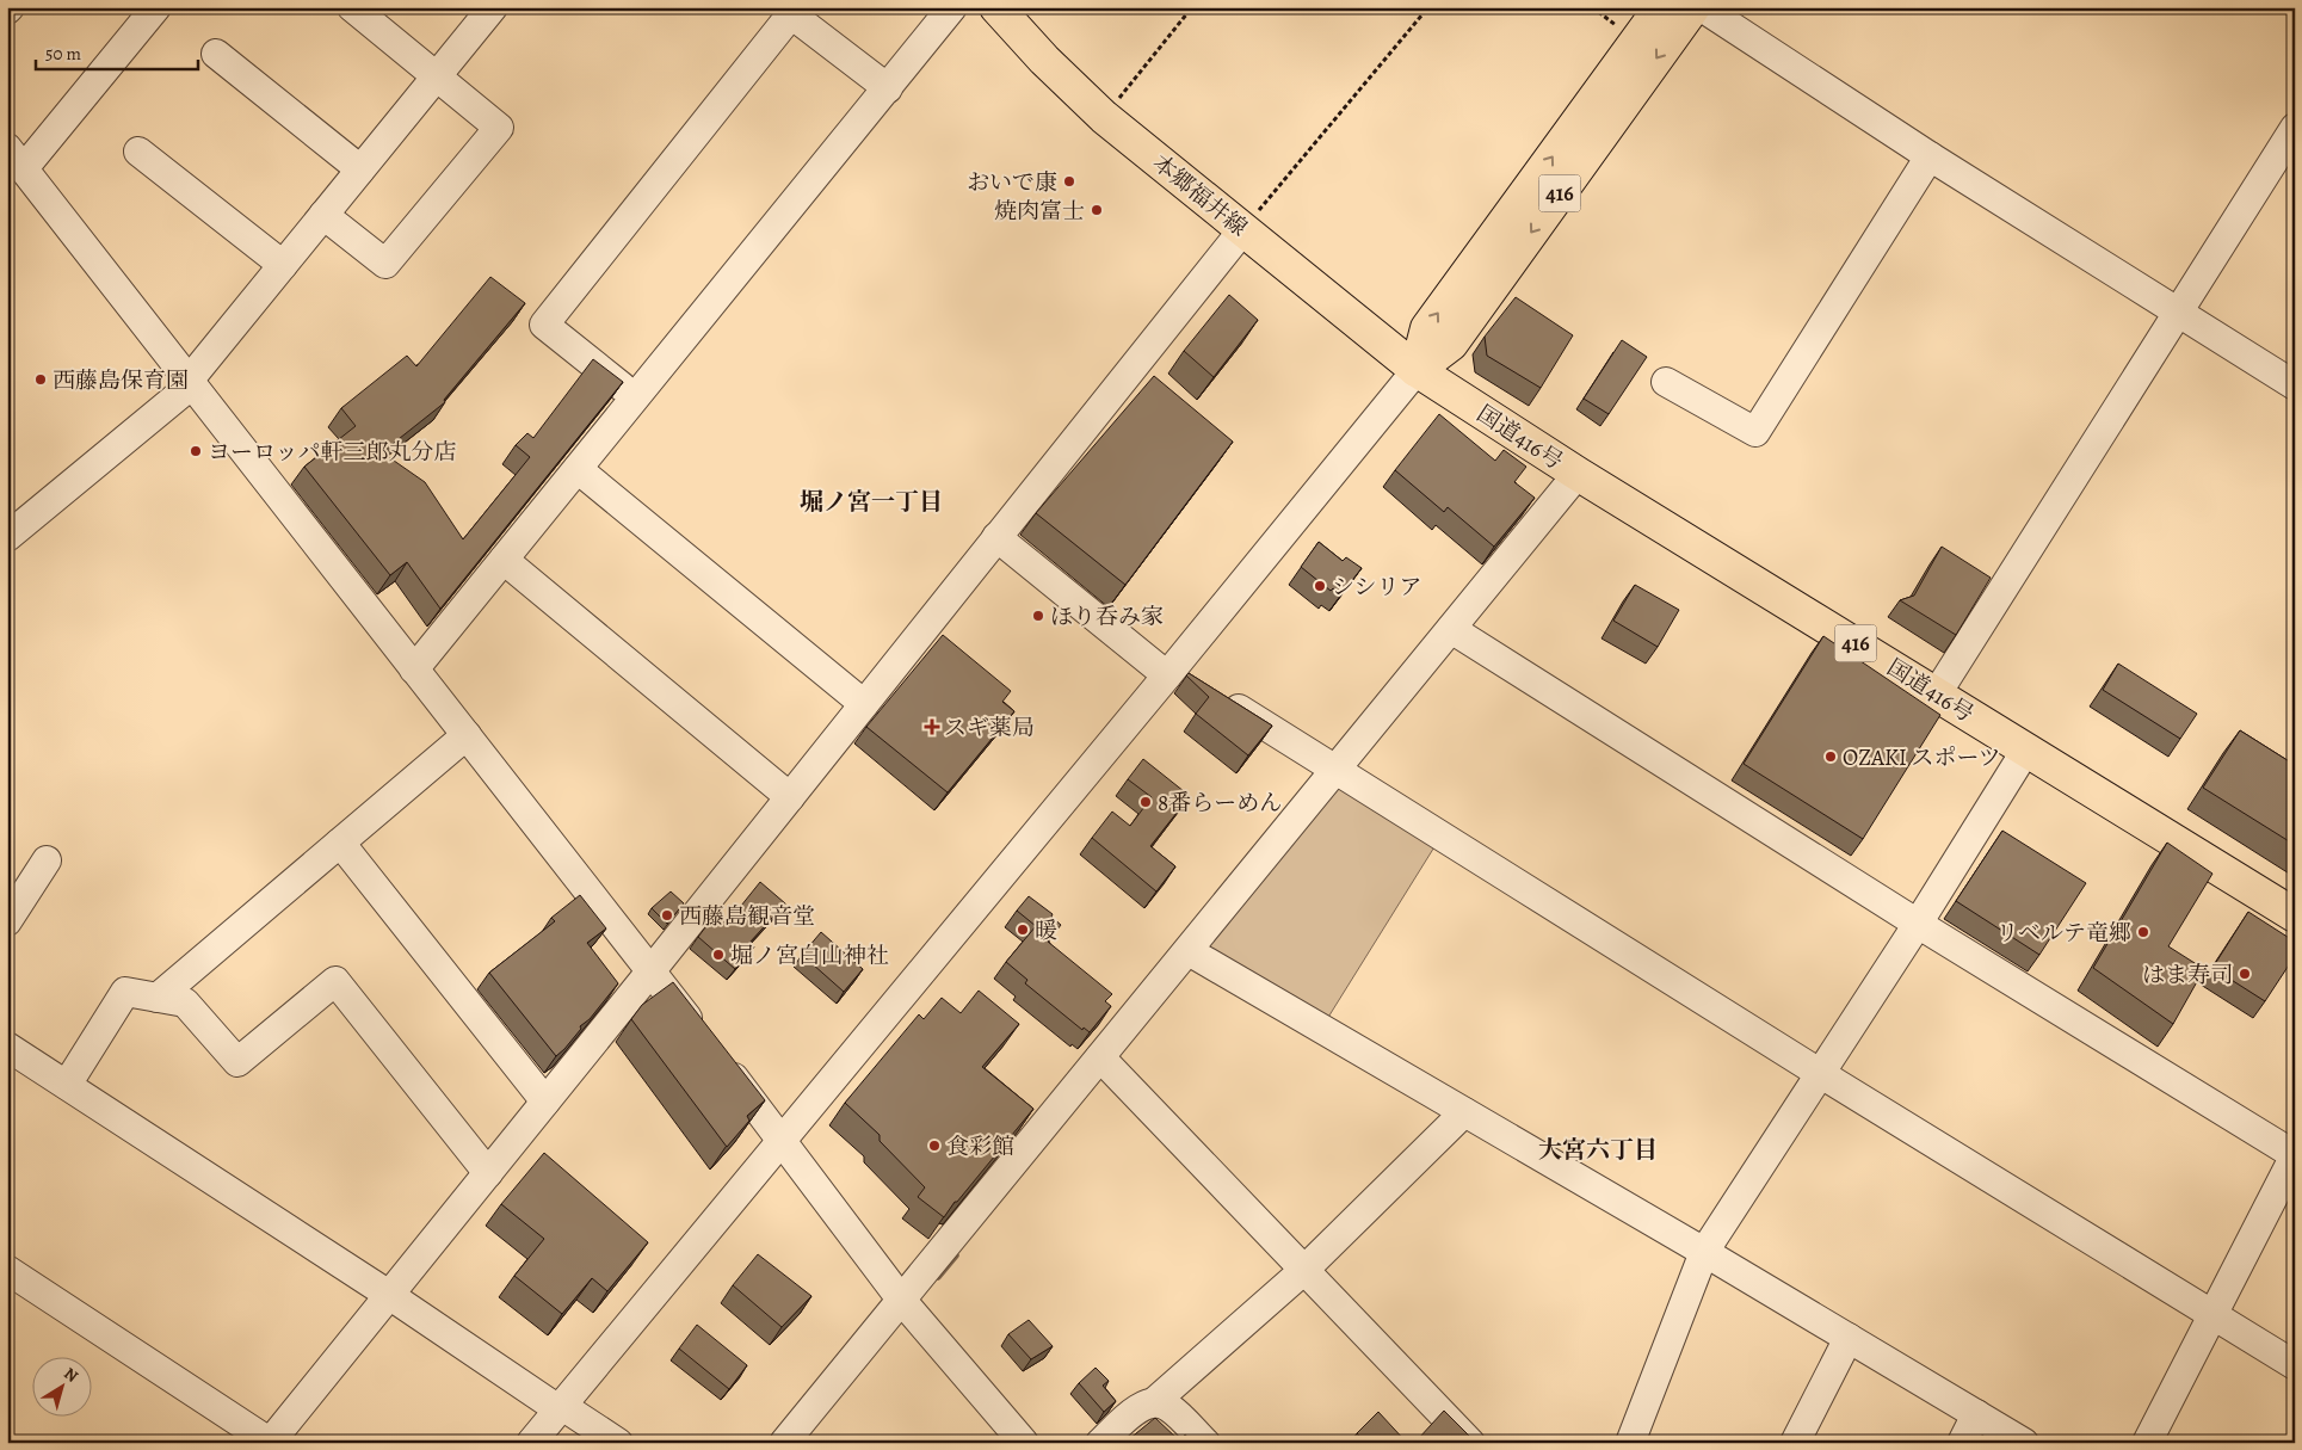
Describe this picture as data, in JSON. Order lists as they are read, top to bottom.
{
  "streets": {
    "main road": ["416", "本郷福井線", "国道416号"]
  },
  "crossings": [
    ["416", "本郷福井線"],
    ["416", "国道416号"],
    ["本郷福井線", "国道416号"]
  ],
  "districts": ["堀ノ宮一丁目", "大宮六丁目"],
  "places": {
    "other": [
      "おいで康",
      "焼肉富士",
      "西藤島保育園",
      "ヨーロッパ軒三郎丸分店",
      "シシリア",
      "ほり呑み家",
      "OZAKI スポーツ",
      "8番らーめん",
      "西藤島観音堂",
      "暖",
      "リベルテ竜郷",
      "堀ノ宮白山神社",
      "はま寿司",
      "食彩館"
    ],
    "health": ["スギ薬局"]
  },
  "scale_bar": "50 m",
  "north": "top right"
}
